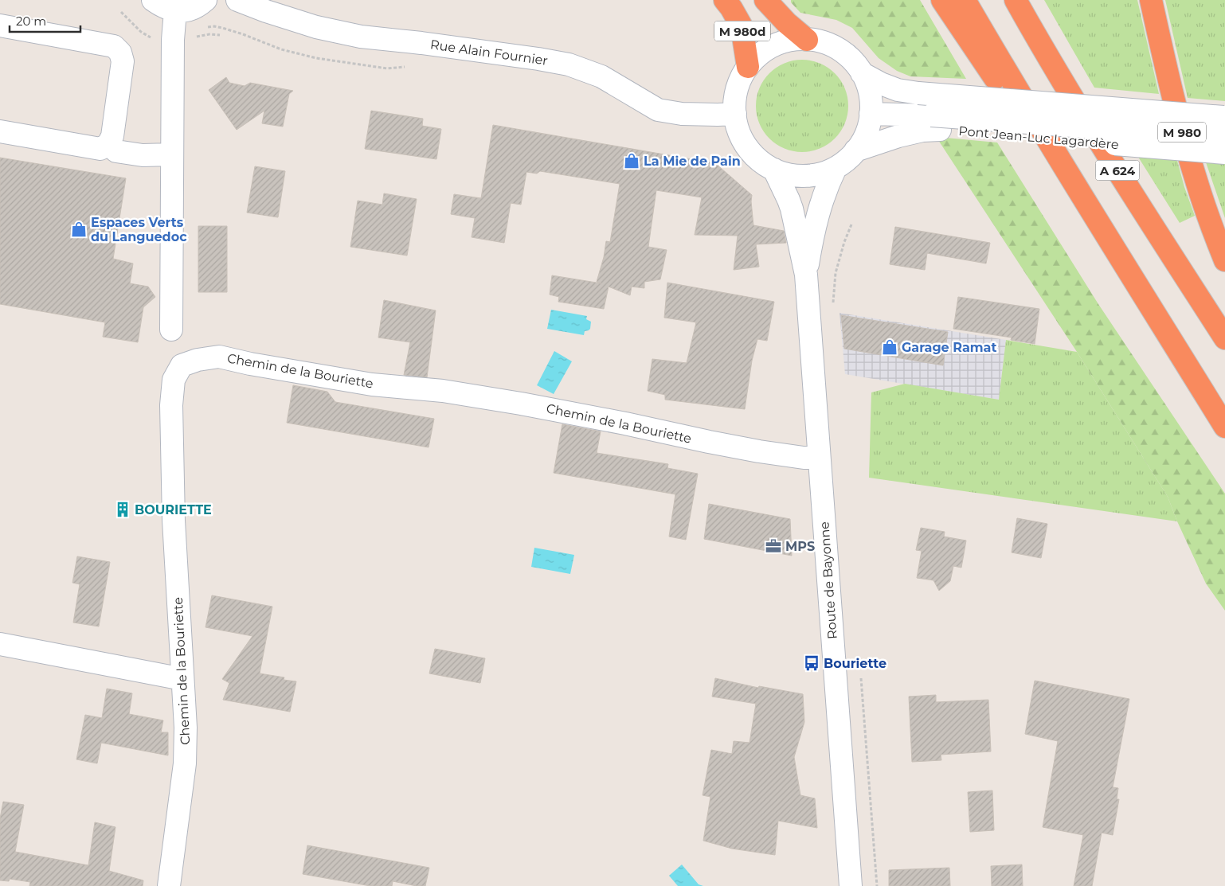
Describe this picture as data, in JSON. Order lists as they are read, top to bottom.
{
  "streets": {
    "highway": ["M 980d", "M 980", "A 624"],
    "street": [
      "Rue Alain Fournier",
      "Pont Jean-Luc Lagardère",
      "Chemin de la Bouriette",
      "Route de Bayonne"
    ]
  },
  "crossings": [
    ["M 980d", "Rue Alain Fournier"],
    ["M 980d", "Pont Jean-Luc Lagardère"],
    ["M 980d", "Route de Bayonne"],
    ["Rue Alain Fournier", "Pont Jean-Luc Lagardère"],
    ["Rue Alain Fournier", "Route de Bayonne"],
    ["Pont Jean-Luc Lagardère", "Route de Bayonne"],
    ["Chemin de la Bouriette", "Route de Bayonne"]
  ],
  "places": {
    "shop": ["La Mie de Pain", "Espaces Verts du Languedoc", "Garage Ramat"],
    "building": ["BOURIETTE"],
    "office": ["MPS"],
    "bus stop": ["Bouriette"]
  },
  "scale_bar": "20 m"
}
